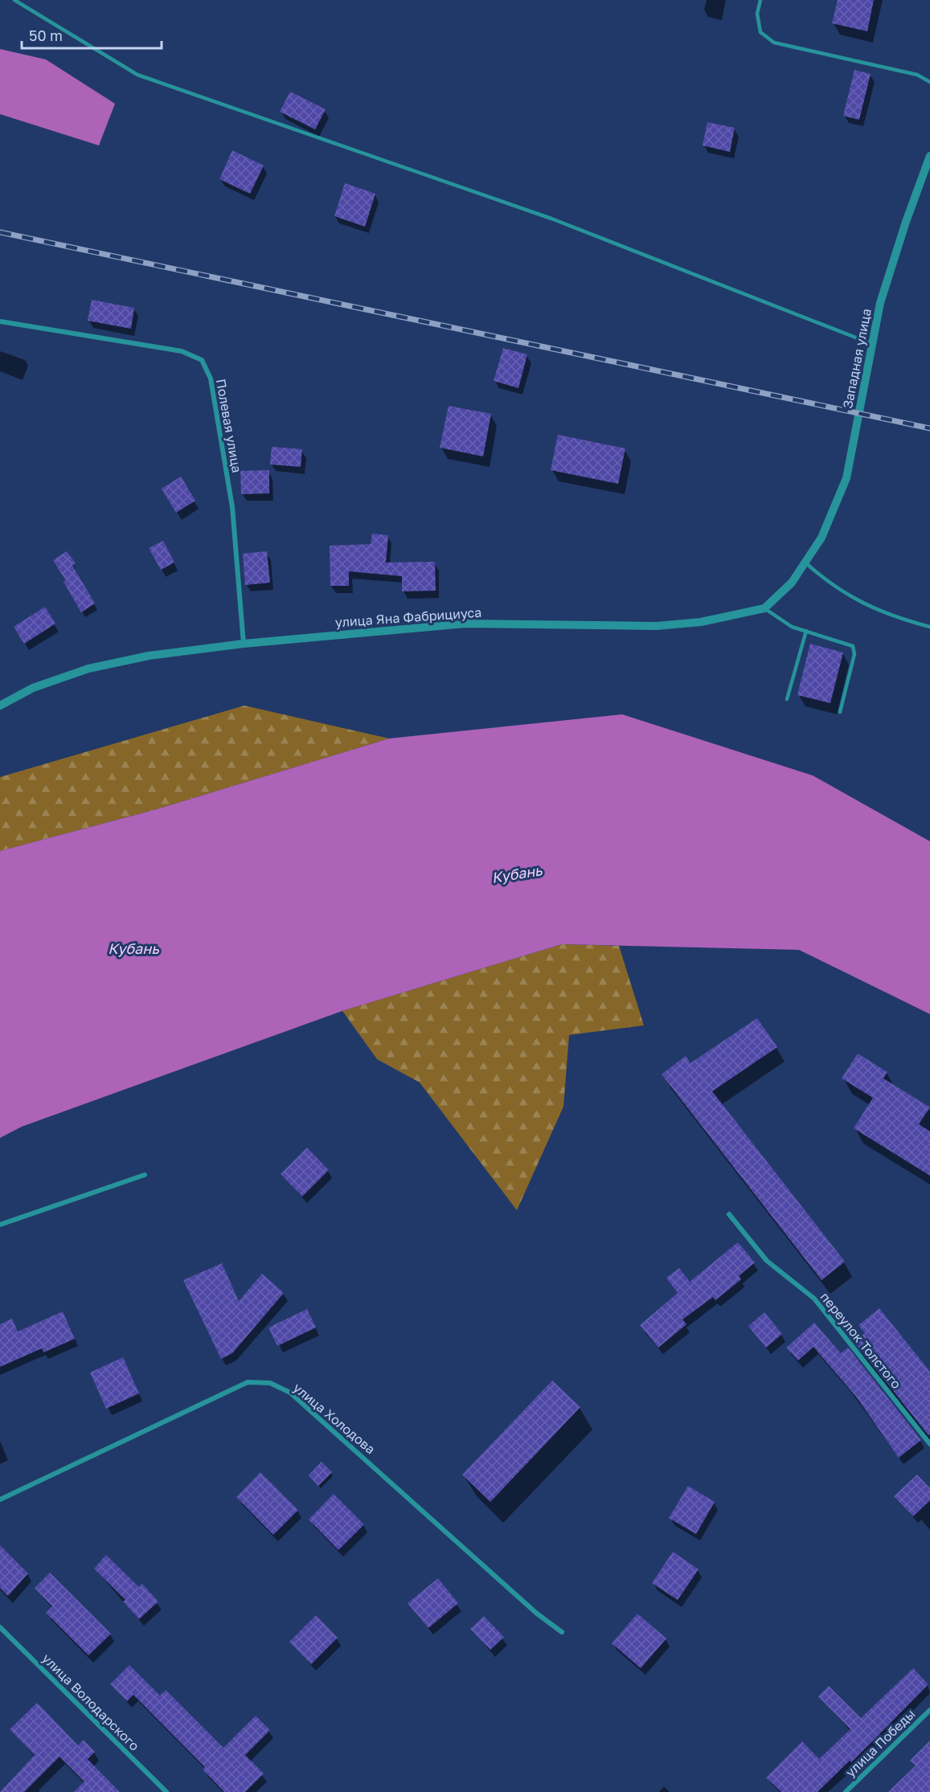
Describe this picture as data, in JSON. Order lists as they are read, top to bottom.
{
  "streets": {
    "street": [
      "Западная улица",
      "Полевая улица",
      "улица Яна Фабрициуса",
      "переулок Толстого",
      "улица Холодова",
      "улица Володарского",
      "улица Победы"
    ]
  },
  "crossings": [
    ["Полевая улица", "улица Яна Фабрициуса"]
  ],
  "water": ["Кубань"],
  "scale_bar": "50 m"
}
